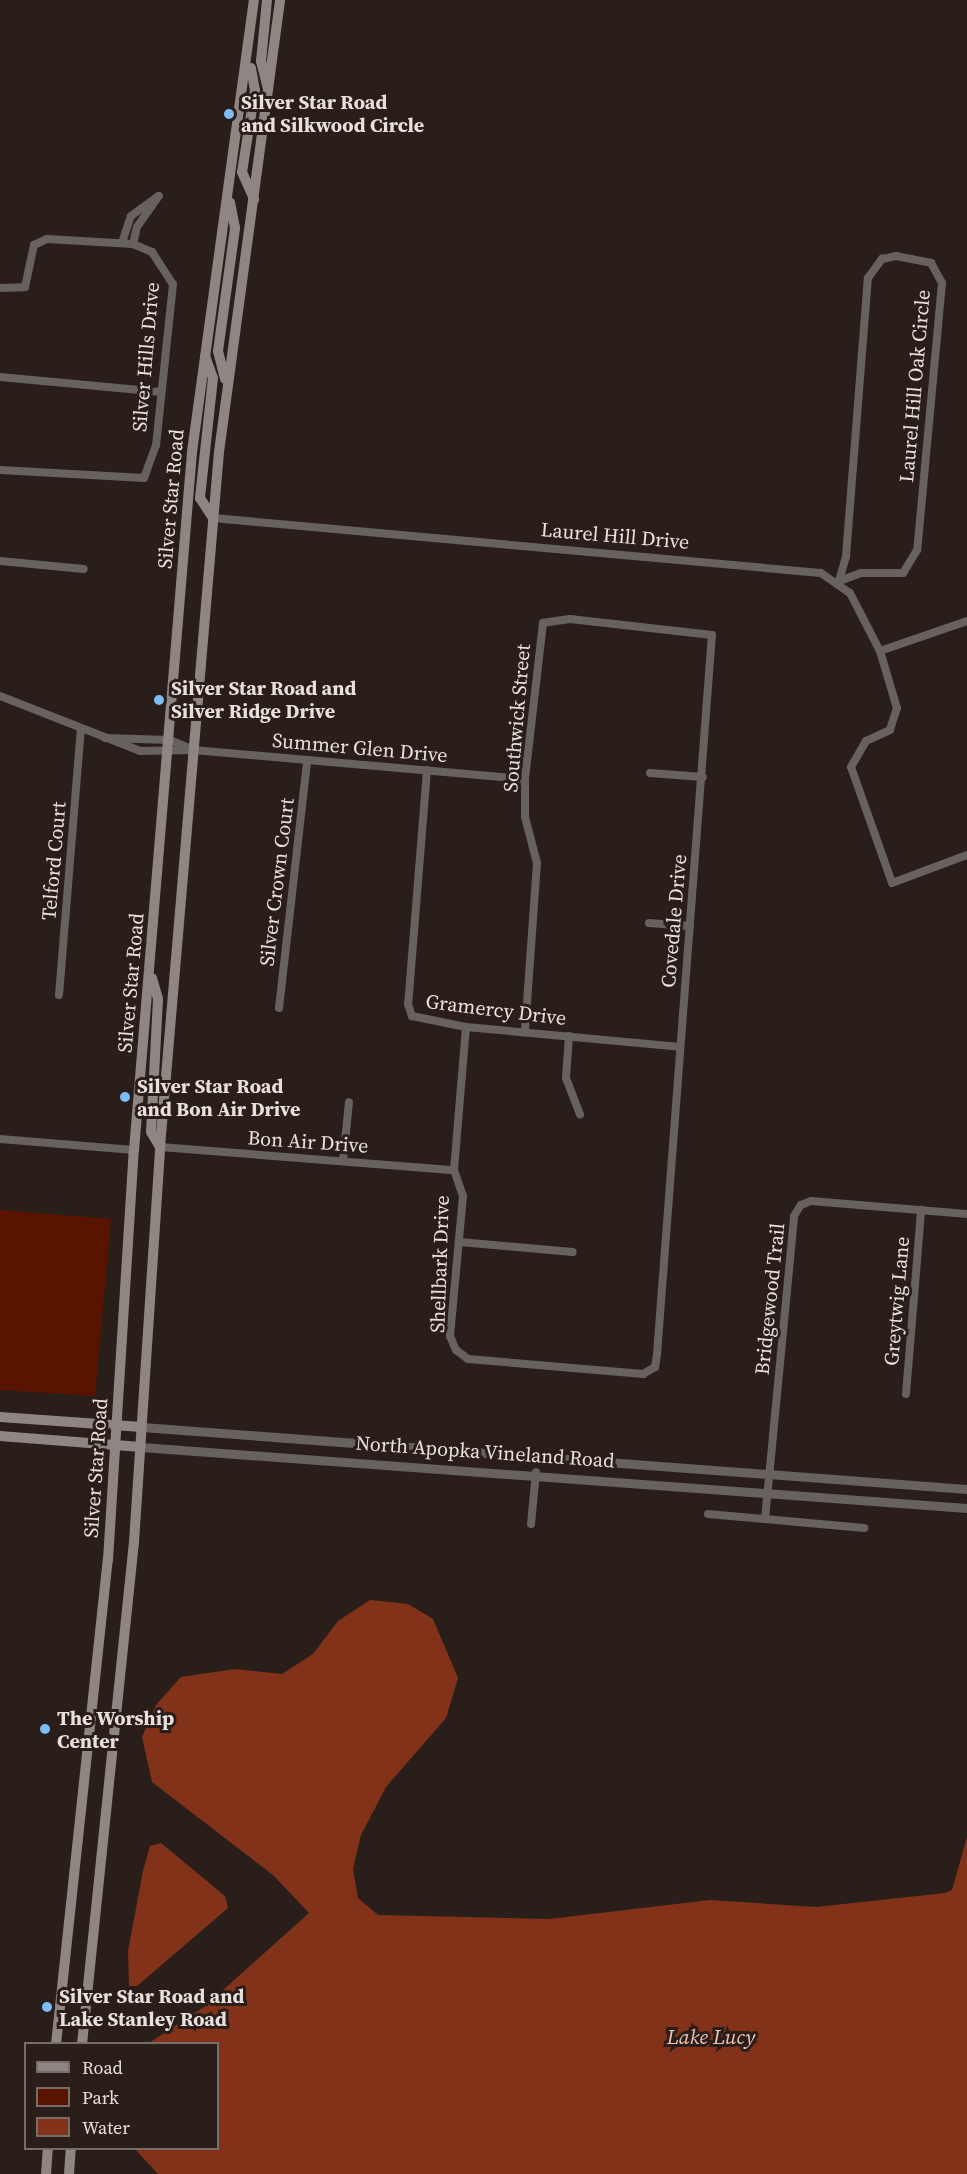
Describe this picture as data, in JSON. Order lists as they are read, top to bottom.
{
  "streets": {
    "main road": ["Silver Star Road", "North Apopka Vineland Road"],
    "street": [
      "Silver Hills Drive",
      "Laurel Hill Oak Circle",
      "Laurel Hill Drive",
      "Southwick Street",
      "Summer Glen Drive",
      "Telford Court",
      "Silver Crown Court",
      "Covedale Drive",
      "Gramercy Drive",
      "Bon Air Drive",
      "Shellbark Drive",
      "Bridgewood Trail",
      "Greytwig Lane"
    ]
  },
  "crossings": [
    ["Laurel Hill Oak Circle", "Laurel Hill Drive"],
    ["Silver Star Road", "North Apopka Vineland Road"],
    ["Southwick Street", "Summer Glen Drive"],
    ["Southwick Street", "Covedale Drive"],
    ["Southwick Street", "Gramercy Drive"],
    ["Summer Glen Drive", "Silver Crown Court"],
    ["Summer Glen Drive", "Gramercy Drive"],
    ["Covedale Drive", "Gramercy Drive"],
    ["Covedale Drive", "Shellbark Drive"],
    ["Gramercy Drive", "Shellbark Drive"],
    ["Bon Air Drive", "Shellbark Drive"],
    ["Bridgewood Trail", "Greytwig Lane"],
    ["Bridgewood Trail", "North Apopka Vineland Road"]
  ],
  "water": ["Lake Lucy"],
  "places": [
    "Silver Star Road and Silkwood Circle",
    "Silver Star Road and Silver Ridge Drive",
    "Silver Star Road and Bon Air Drive",
    "The Worship Center",
    "Silver Star Road and Lake Stanley Road"
  ],
  "legend": ["Road", "Park", "Water"]
}
